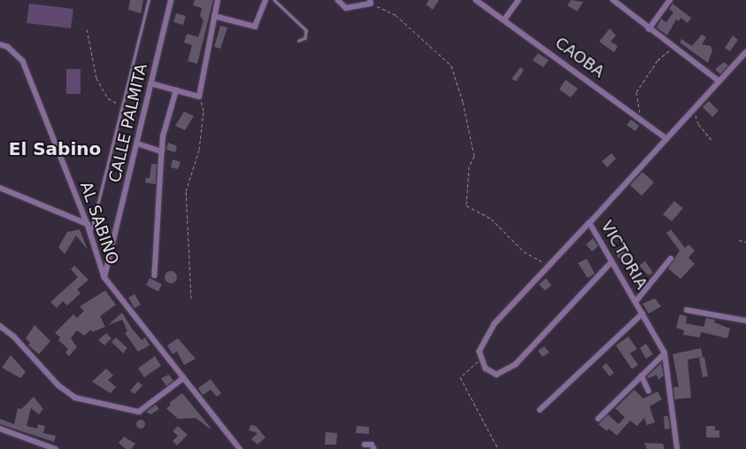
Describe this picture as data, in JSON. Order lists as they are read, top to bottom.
{
  "streets": {
    "street": [
      "CAOBA",
      "CALLE PALMITA",
      "AL SABINO",
      "VICTORIA"
    ]
  },
  "crossings": [
    ["CAOBA", "VICTORIA"],
    ["CALLE PALMITA", "AL SABINO"]
  ],
  "districts": ["El Sabino"]
}
